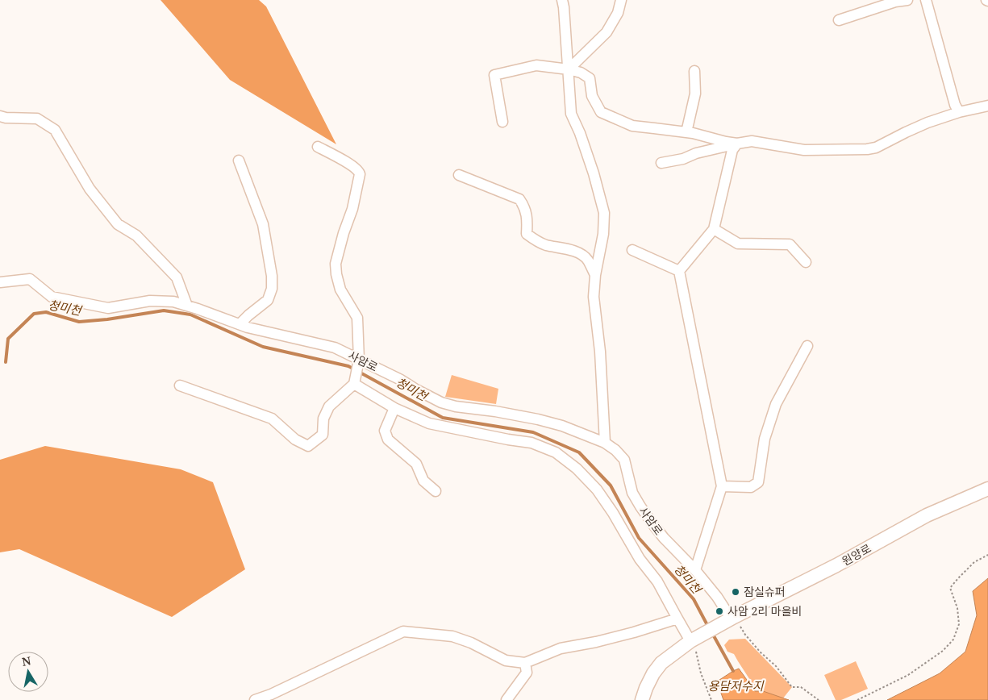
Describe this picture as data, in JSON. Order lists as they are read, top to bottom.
{
  "streets": {
    "main road": ["원양로"],
    "street": ["사암로"]
  },
  "crossings": [
    ["사암로", "원양로"]
  ],
  "water": ["청미천", "용담저수지"],
  "places": ["잠실슈퍼", "사암 2리 마을비"],
  "north": "top"
}
